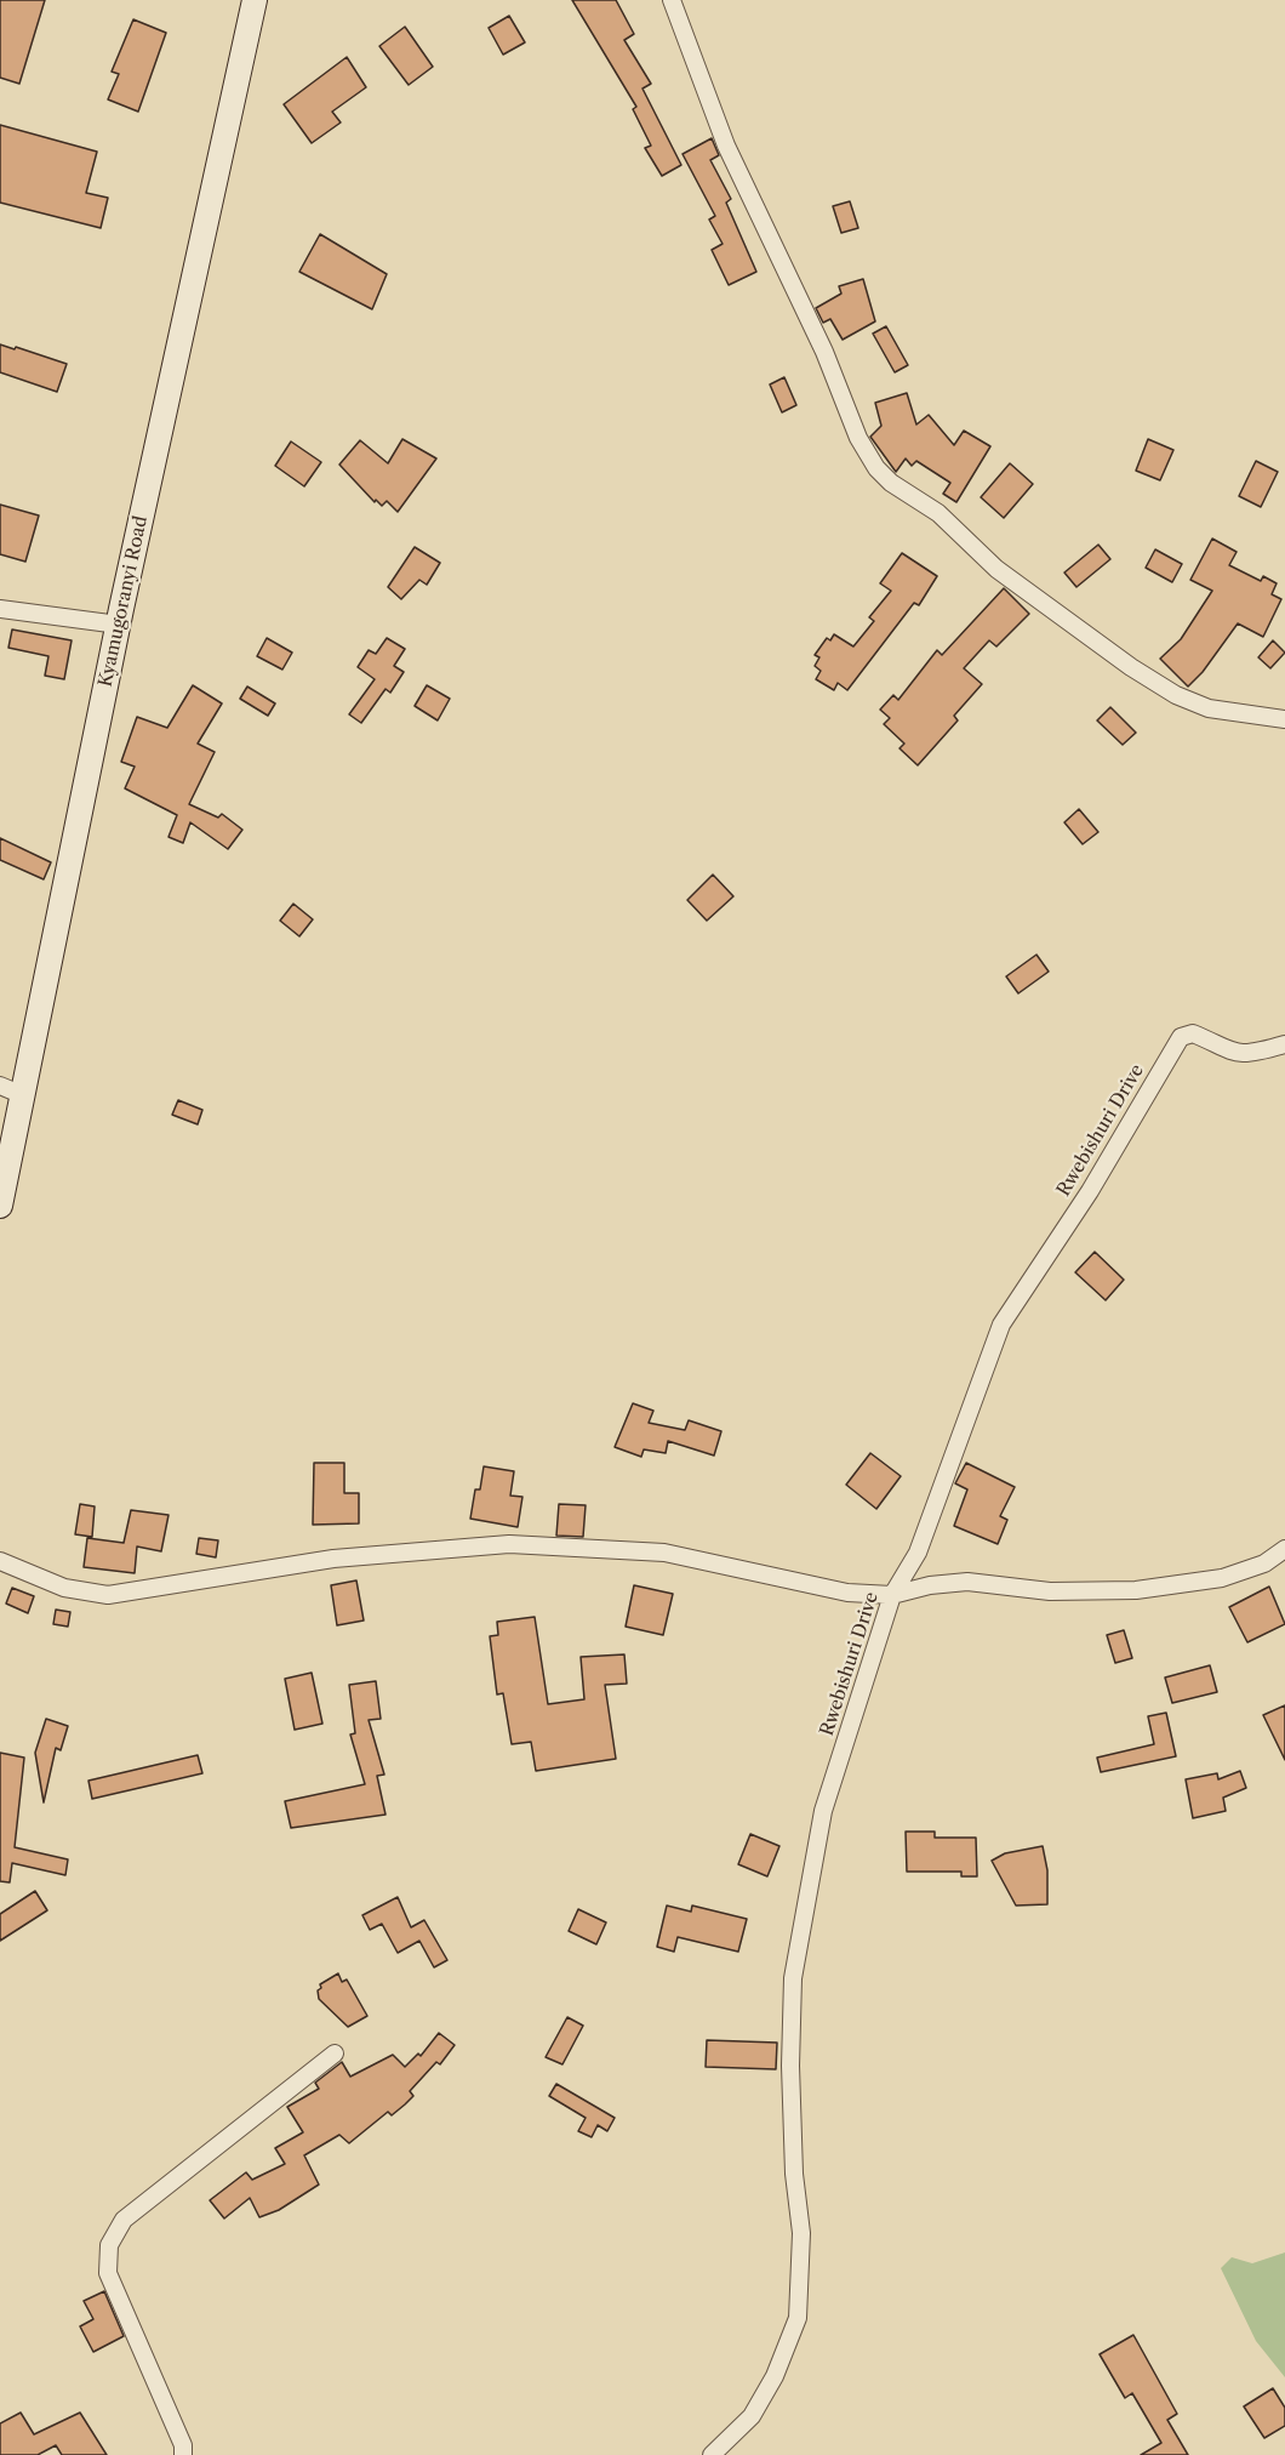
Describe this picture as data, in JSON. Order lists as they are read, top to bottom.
{
  "streets": {
    "street": ["Kyamugoranyi Road", "Rwebishuri Drive"]
  }
}
